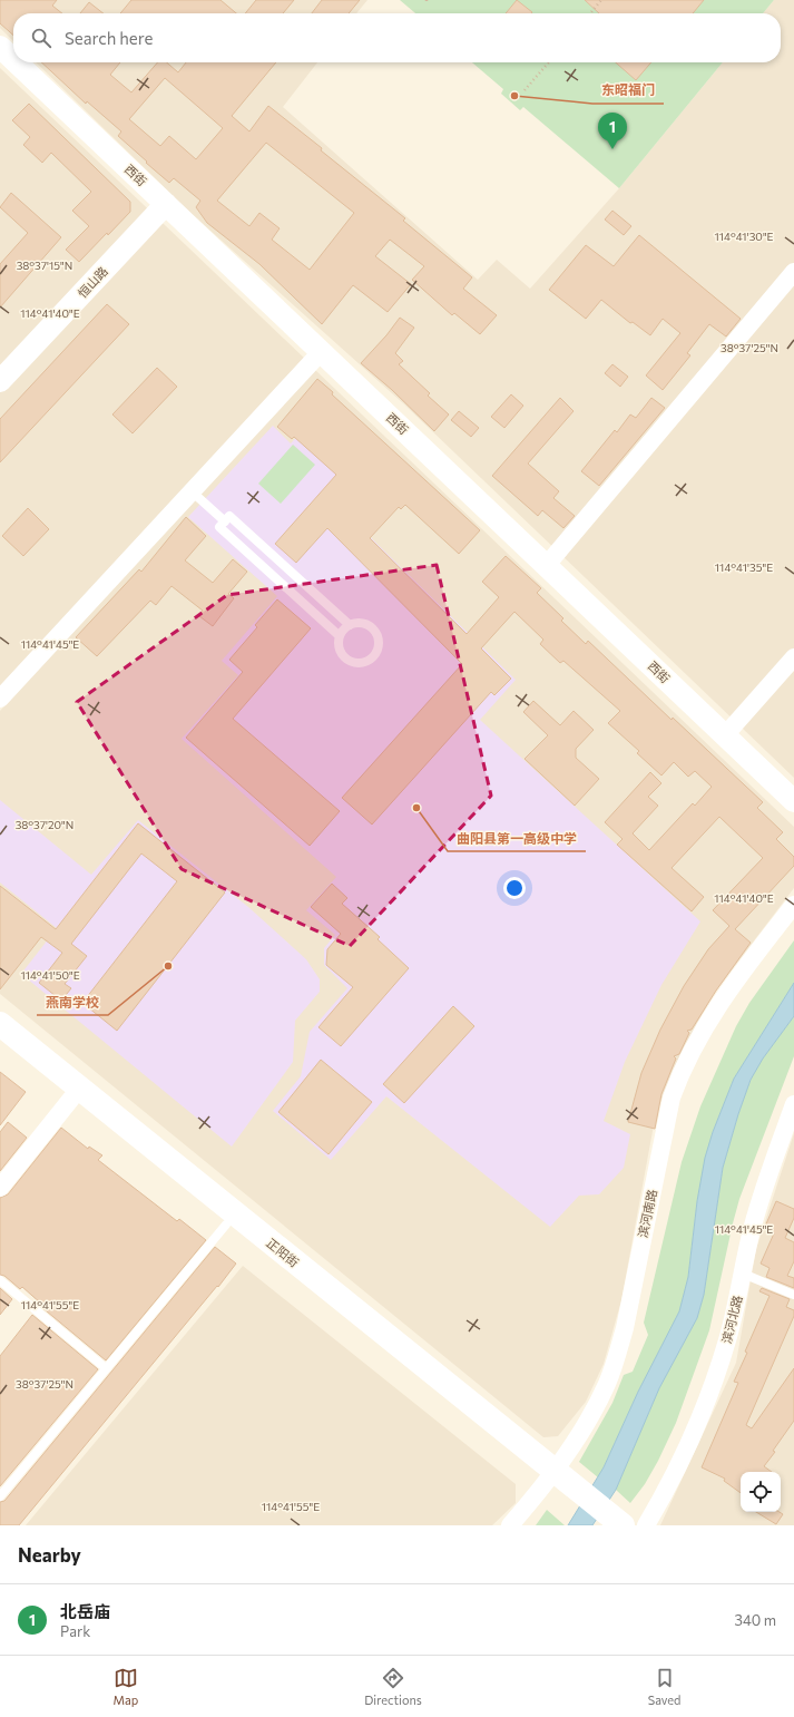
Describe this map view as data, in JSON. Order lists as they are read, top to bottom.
{
  "streets": {
    "main road": ["正阳街"],
    "street": [
      "西街",
      "恒山路",
      "滨河南路",
      "滨河北路"
    ]
  },
  "crossings": [
    ["西街", "恒山路"],
    ["滨河南路", "正阳街"]
  ],
  "places": ["东昭福门", "曲阳县第一高级中学", "燕南学校"],
  "page": {
    "search": "Search here",
    "pins": "1",
    "heading": "Nearby",
    "list": [
      {
        "mark": "1",
        "name": "北岳庙",
        "note": "Park",
        "value": "340 m"
      }
    ],
    "nav": ["Map", "Directions", "Saved"]
  },
  "coordinates": [
    "114°41'30\"E",
    "38°37'15\"N",
    "114°41'40\"E",
    "38°37'25\"N",
    "114°41'35\"E",
    "114°41'45\"E",
    "38°37'20\"N",
    "114°41'50\"E",
    "114°41'55\"E"
  ]
}
